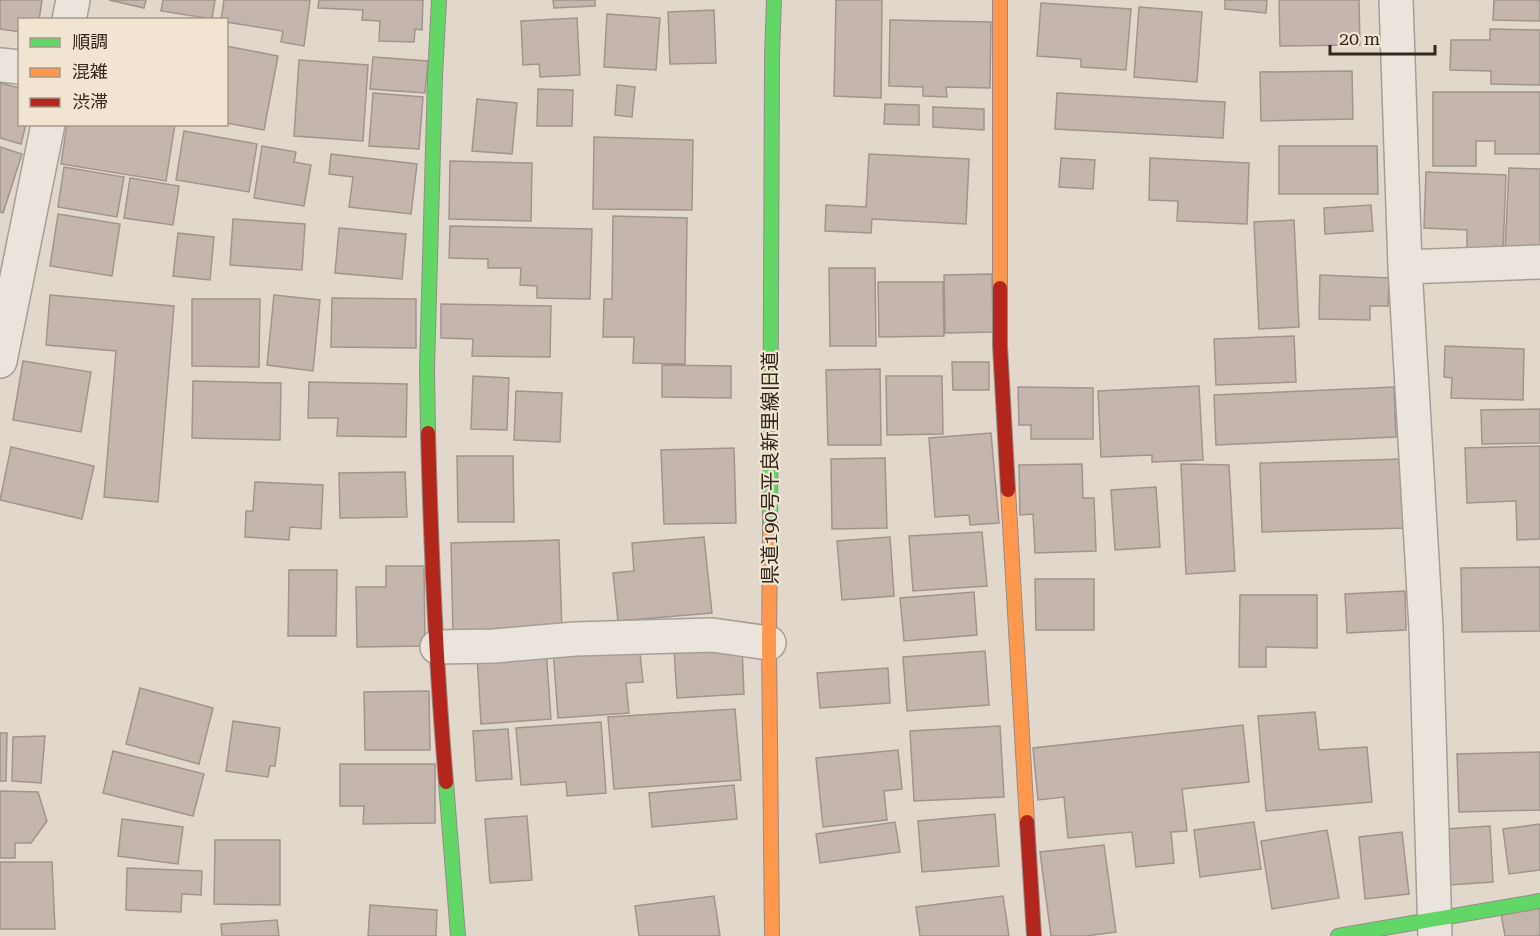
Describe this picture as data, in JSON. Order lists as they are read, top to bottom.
{
  "streets": {
    "street": ["県道190号平良新里線旧道"]
  },
  "legend": ["順調", "混雑", "渋滞"],
  "scale_bar": "20 m"
}
